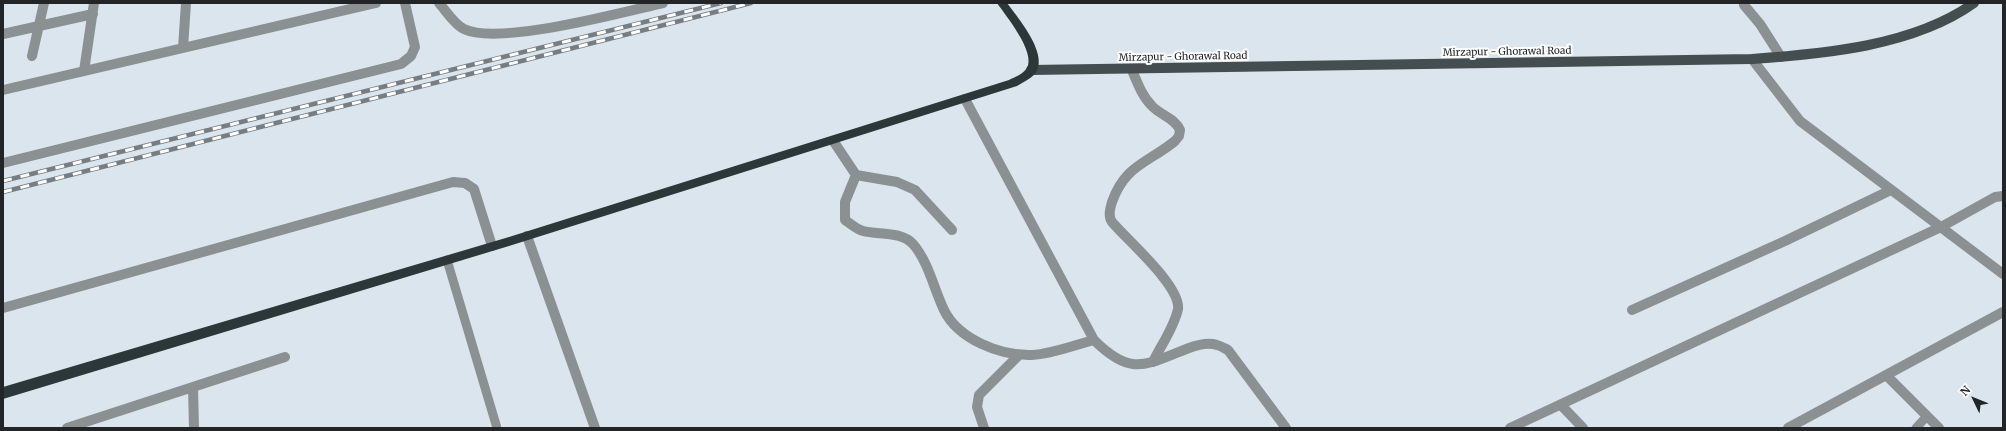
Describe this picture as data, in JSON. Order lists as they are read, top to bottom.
{
  "streets": {
    "main road": ["Mirzapur - Ghorawal Road"]
  },
  "north": "top left"
}
